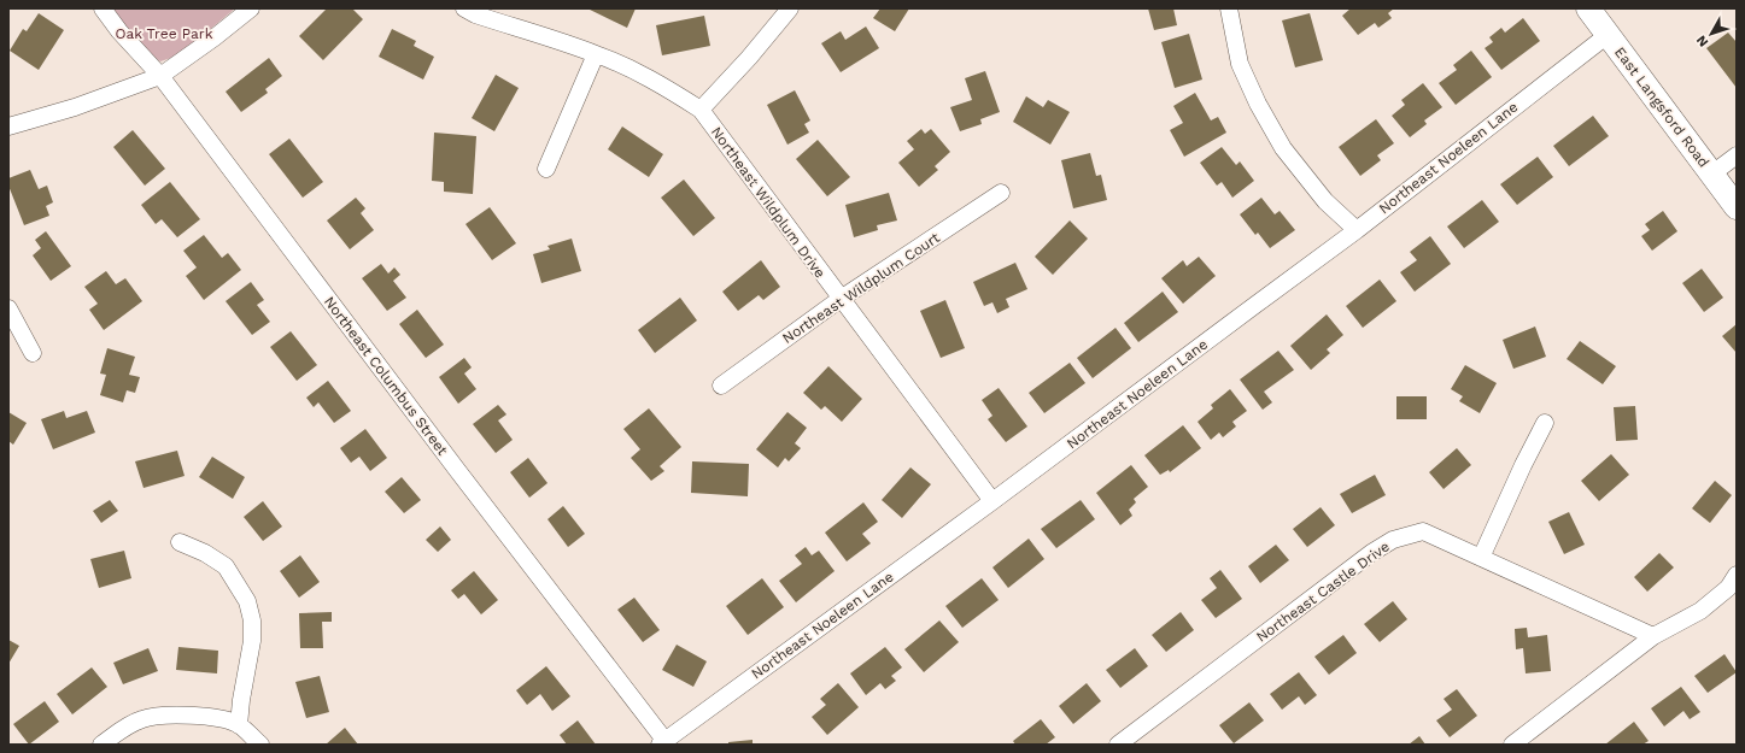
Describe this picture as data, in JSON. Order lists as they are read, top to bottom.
{
  "streets": {
    "street": [
      "East Langsford Road",
      "Northeast Noeleen Lane",
      "Northeast Wildplum Drive",
      "Northeast Wildplum Court",
      "Northeast Columbus Street",
      "Northeast Castle Drive"
    ]
  },
  "crossings": [
    ["East Langsford Road", "Northeast Noeleen Lane"],
    ["Northeast Noeleen Lane", "Northeast Wildplum Drive"],
    ["Northeast Noeleen Lane", "Northeast Columbus Street"],
    ["Northeast Wildplum Drive", "Northeast Wildplum Court"]
  ],
  "parks": ["Oak Tree Park"],
  "north": "bottom left"
}
